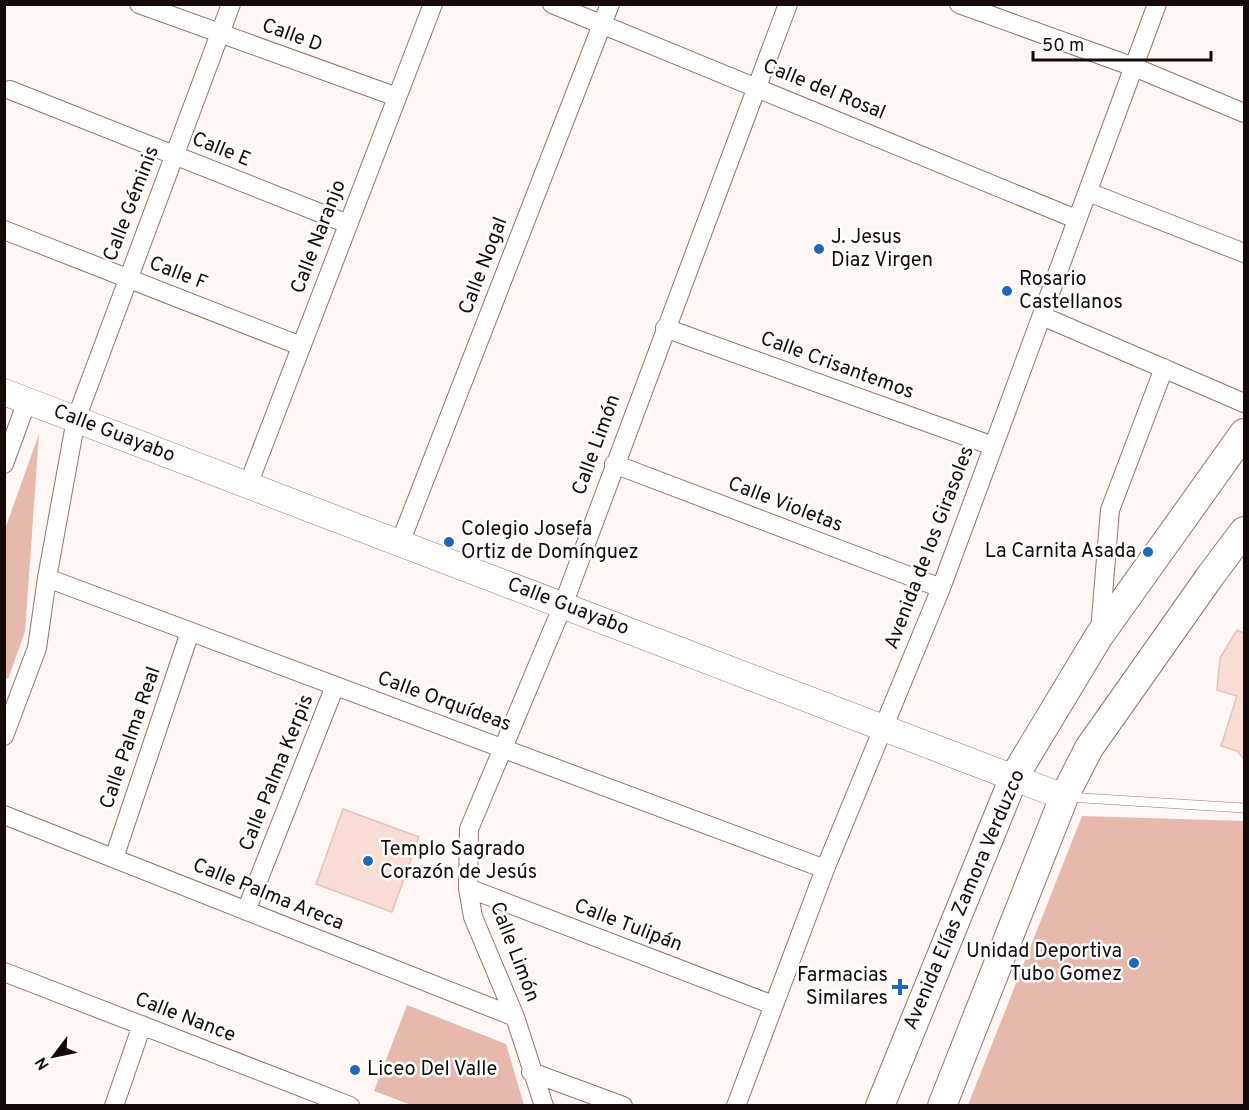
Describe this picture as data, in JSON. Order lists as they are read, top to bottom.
{
  "streets": {
    "main road": ["Avenida Elías Zamora Verduzco"],
    "street": [
      "Calle D",
      "Calle del Rosal",
      "Calle E",
      "Calle Géminis",
      "Calle Naranjo",
      "Calle Nogal",
      "Calle F",
      "Calle Crisantemos",
      "Calle Guayabo",
      "Calle Limón",
      "Calle Violetas",
      "Avenida de los Girasoles",
      "Calle Orquídeas",
      "Calle Palma Real",
      "Calle Palma Kerpis",
      "Calle Palma Areca",
      "Calle Tulipán",
      "Calle Nance"
    ]
  },
  "crossings": [
    ["Calle D", "Calle Géminis"],
    ["Calle D", "Calle Naranjo"],
    ["Calle del Rosal", "Calle Nogal"],
    ["Calle del Rosal", "Calle Limón"],
    ["Calle del Rosal", "Avenida de los Girasoles"],
    ["Calle E", "Calle Géminis"],
    ["Calle E", "Calle Naranjo"],
    ["Calle Géminis", "Calle F"],
    ["Calle Géminis", "Calle Guayabo"],
    ["Calle Naranjo", "Calle F"],
    ["Calle Naranjo", "Calle Guayabo"],
    ["Calle Nogal", "Calle Guayabo"],
    ["Calle Crisantemos", "Calle Limón"],
    ["Calle Crisantemos", "Avenida de los Girasoles"],
    ["Calle Guayabo", "Calle Limón"],
    ["Calle Guayabo", "Avenida de los Girasoles"],
    ["Calle Guayabo", "Avenida Elías Zamora Verduzco"],
    ["Calle Limón", "Calle Violetas"],
    ["Calle Limón", "Calle Orquídeas"],
    ["Calle Limón", "Calle Palma Areca"],
    ["Calle Limón", "Calle Tulipán"],
    ["Calle Violetas", "Avenida de los Girasoles"],
    ["Avenida de los Girasoles", "Calle Orquídeas"],
    ["Avenida de los Girasoles", "Calle Tulipán"],
    ["Calle Orquídeas", "Calle Palma Real"],
    ["Calle Orquídeas", "Calle Palma Kerpis"],
    ["Calle Palma Real", "Calle Palma Areca"],
    ["Calle Palma Kerpis", "Calle Palma Areca"]
  ],
  "places": {
    "other": [
      "J. Jesus Diaz Virgen",
      "Rosario Castellanos",
      "Colegio Josefa Ortiz de Domínguez",
      "La Carnita Asada",
      "Templo Sagrado Corazón de Jesús",
      "Unidad Deportiva Tubo Gomez",
      "Liceo Del Valle"
    ],
    "health": ["Farmacias Similares"]
  },
  "scale_bar": "50 m",
  "north": "bottom left"
}
